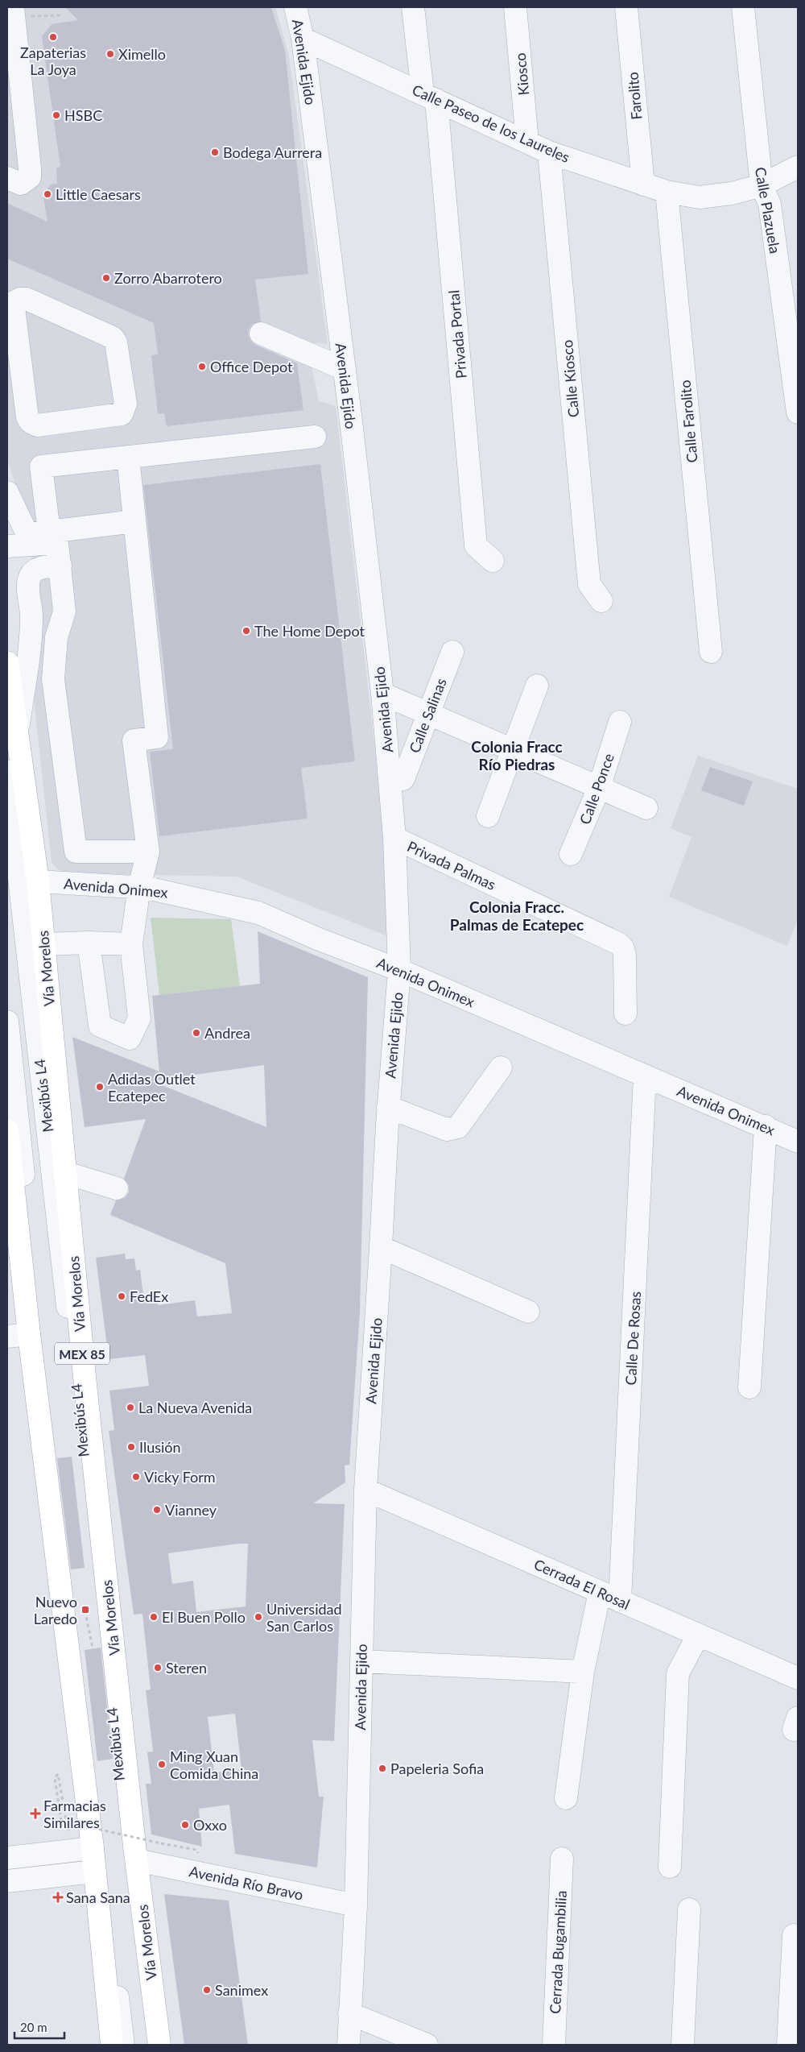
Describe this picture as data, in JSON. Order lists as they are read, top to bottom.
{
  "streets": {
    "main road": ["Vía Morelos", "MEX 85"],
    "street": [
      "Avenida Ejido",
      "Kiosco",
      "Farolito",
      "Calle Paseo de los Laureles",
      "Calle Plazuela",
      "Privada Portal",
      "Calle Kiosco",
      "Calle Farolito",
      "Calle Salinas",
      "Calle Ponce",
      "Privada Palmas",
      "Avenida Onimex",
      "Mexibús L4",
      "Calle De Rosas",
      "Cerrada El Rosal",
      "Avenida Río Bravo",
      "Cerrada Bugambilia"
    ]
  },
  "crossings": [
    ["Avenida Ejido", "Calle Paseo de los Laureles"],
    ["Avenida Ejido", "Privada Palmas"],
    ["Avenida Ejido", "Avenida Onimex"],
    ["Avenida Ejido", "Cerrada El Rosal"],
    ["Avenida Ejido", "Avenida Río Bravo"],
    ["Kiosco", "Calle Paseo de los Laureles"],
    ["Farolito", "Calle Paseo de los Laureles"],
    ["Calle Paseo de los Laureles", "Calle Plazuela"],
    ["Calle Paseo de los Laureles", "Privada Portal"],
    ["Calle Paseo de los Laureles", "Calle Kiosco"],
    ["Calle Paseo de los Laureles", "Calle Farolito"],
    ["Avenida Onimex", "Vía Morelos"],
    ["Avenida Onimex", "Calle De Rosas"],
    ["Vía Morelos", "Avenida Río Bravo"],
    ["Calle De Rosas", "Cerrada El Rosal"]
  ],
  "districts": ["Colonia Fracc Río Piedras", "Colonia Fracc. Palmas de Ecatepec"],
  "places": {
    "other": [
      "Zapaterias La Joya",
      "Ximello",
      "HSBC",
      "Bodega Aurrera",
      "Little Caesars",
      "Zorro Abarrotero",
      "Office Depot",
      "The Home Depot",
      "Andrea",
      "Adidas Outlet Ecatepec",
      "FedEx",
      "La Nueva Avenida",
      "Ilusión",
      "Vicky Form",
      "Vianney",
      "El Buen Pollo",
      "Universidad San Carlos",
      "Steren",
      "Ming Xuan Comida China",
      "Papeleria Sofia",
      "Oxxo",
      "Sanimex"
    ],
    "transit": ["Nuevo Laredo"],
    "health": ["Farmacias Similares", "Sana Sana"]
  },
  "scale_bar": "20 m"
}
